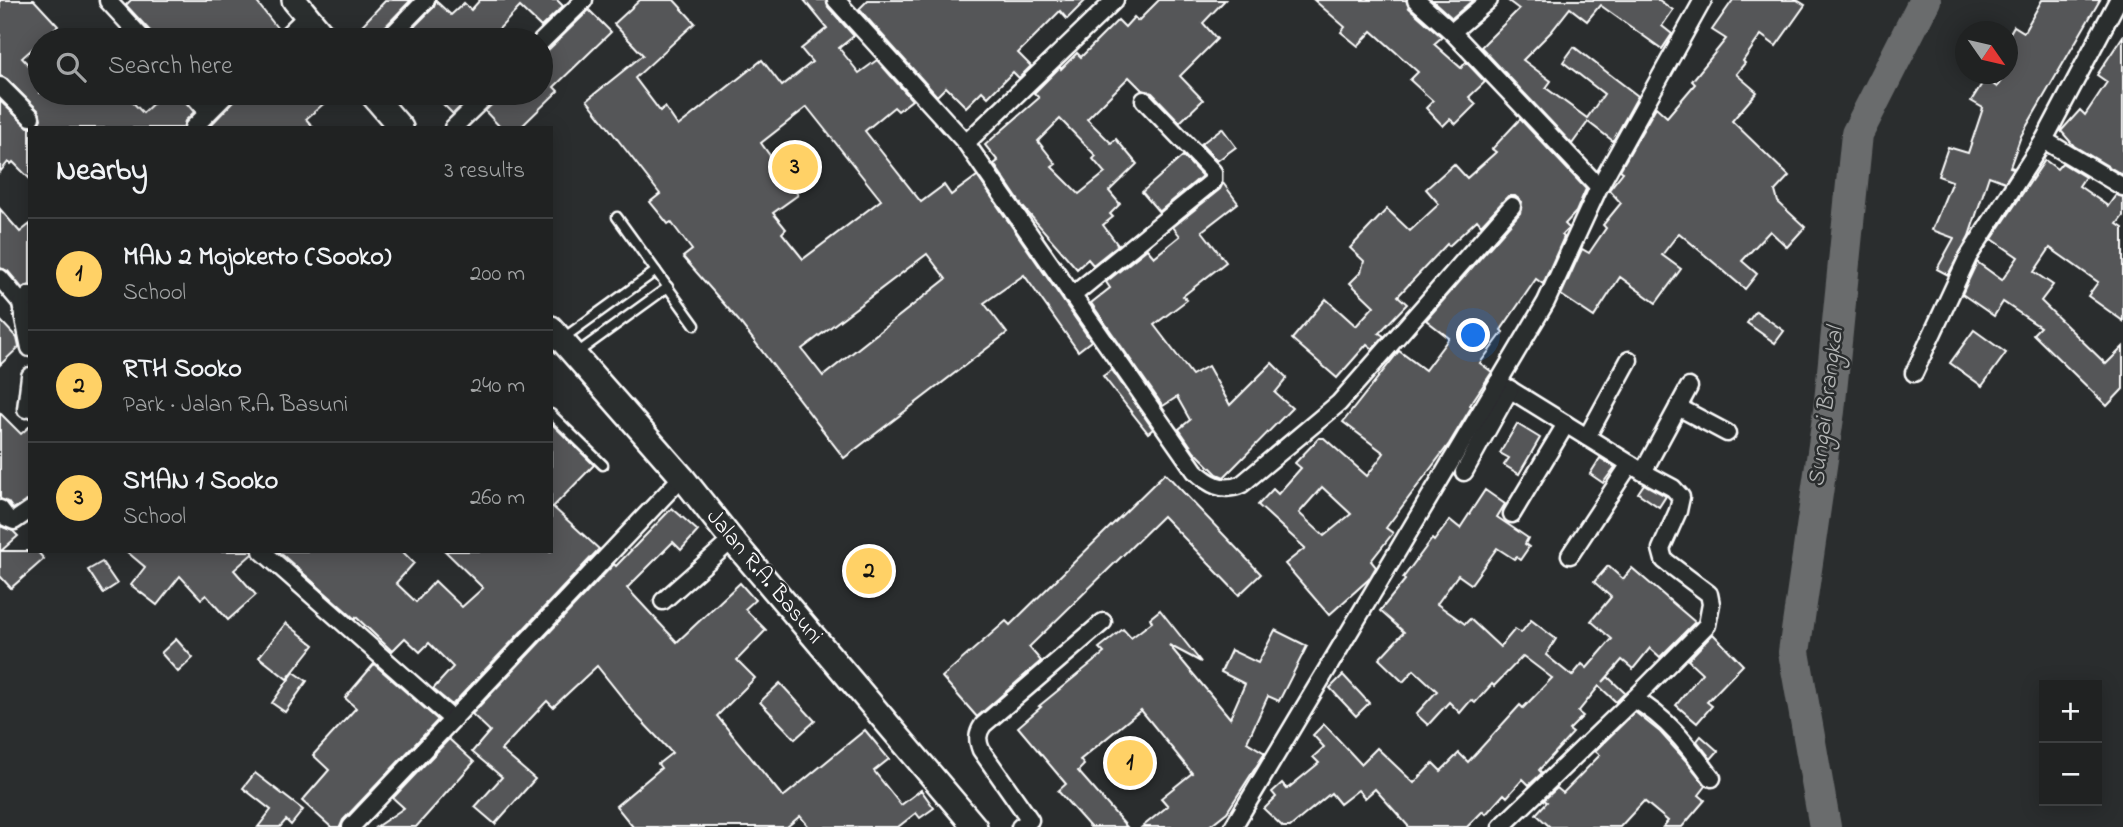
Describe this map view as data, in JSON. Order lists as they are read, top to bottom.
{
  "streets": {
    "main road": ["Jalan R.A. Basuni"]
  },
  "water": ["Sungai Brangkal"],
  "north": "bottom right",
  "page": {
    "search": "Search here",
    "heading": ["Nearby", "3 results"],
    "pins": ["3", "2", "1"],
    "list": [
      {
        "mark": "1",
        "name": "MAN 2 Mojokerto (Sooko)",
        "note": "School",
        "value": "200 m"
      },
      {
        "mark": "2",
        "name": "RTH Sooko",
        "note": "Park · Jalan R.A. Basuni",
        "value": "240 m"
      },
      {
        "mark": "3",
        "name": "SMAN 1 Sooko",
        "note": "School",
        "value": "260 m"
      }
    ],
    "map_buttons": ["+", "−"]
  }
}
